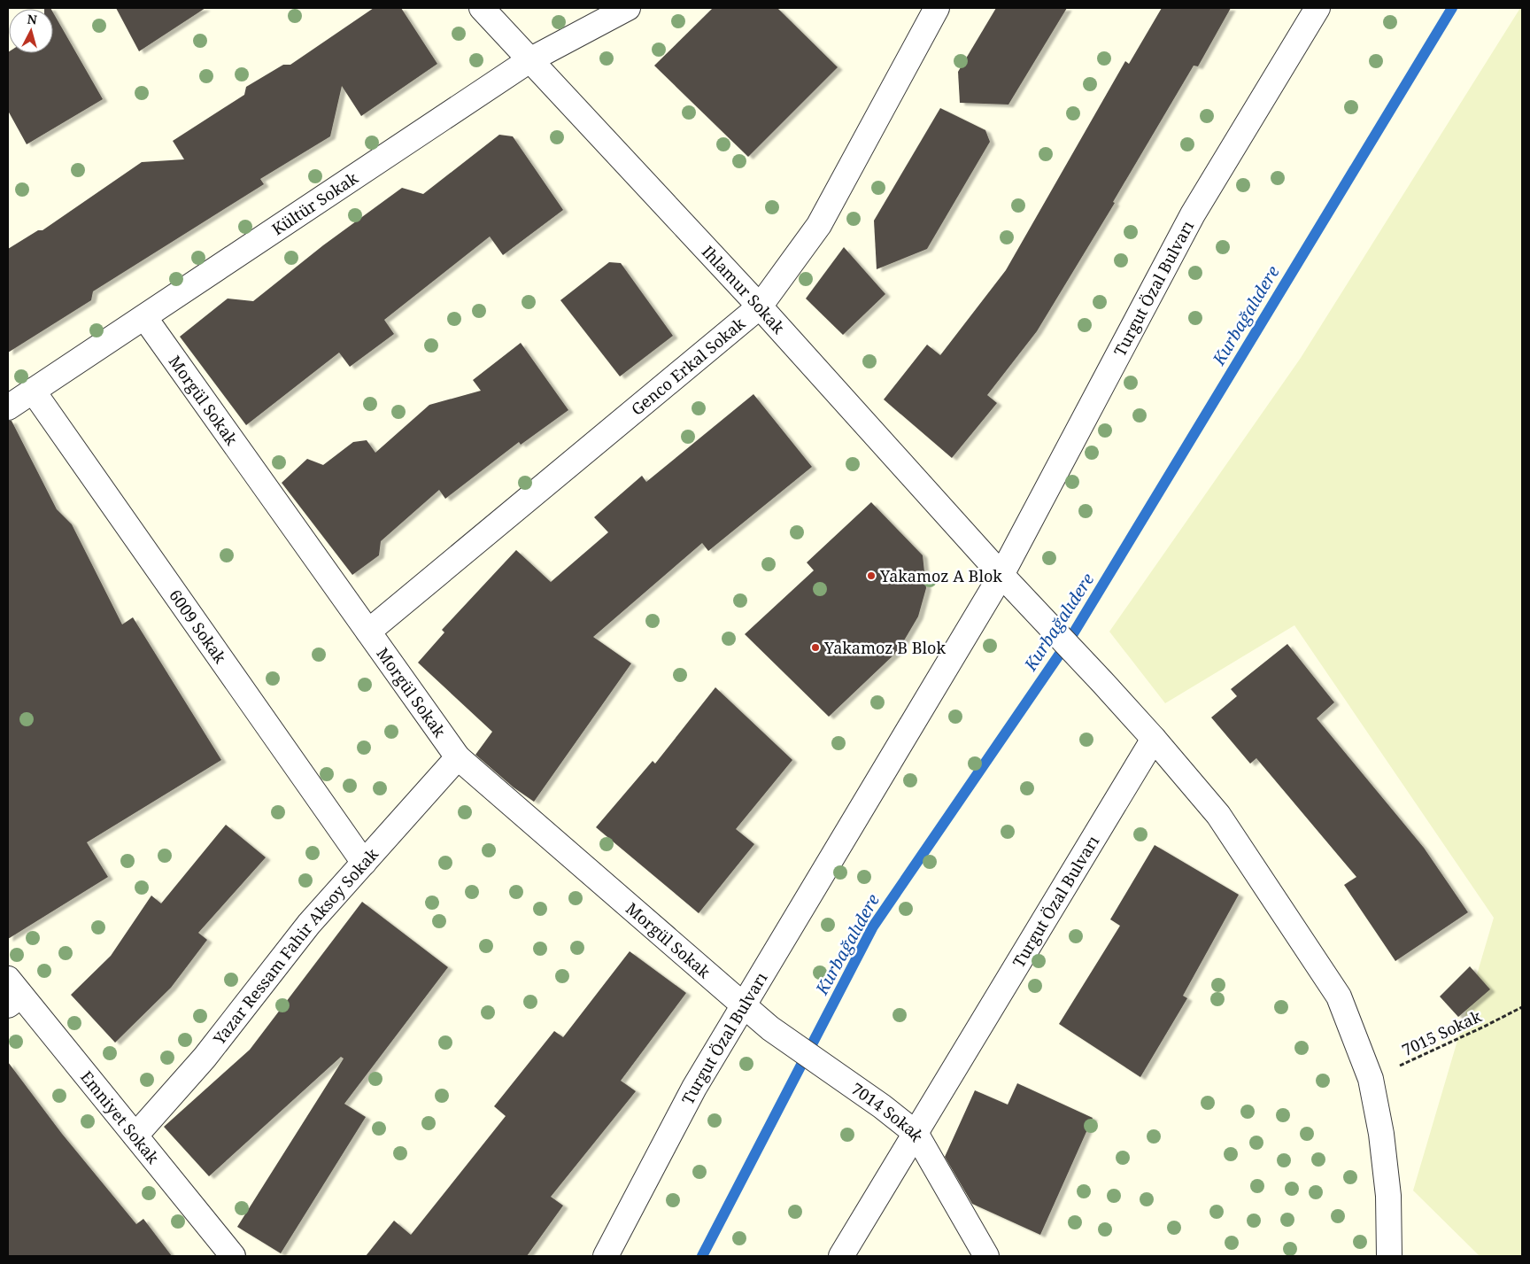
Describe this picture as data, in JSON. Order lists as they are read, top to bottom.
{
  "streets": {
    "street": [
      "Kültür Sokak",
      "Turgut Özal Bulvarı",
      "Ihlamur Sokak",
      "Genco Erkal Sokak",
      "Morgül Sokak",
      "6009 Sokak",
      "Yazar Ressam Fahir Aksoy Sokak",
      "7014 Sokak",
      "Emniyet Sokak"
    ],
    "path": ["7015 Sokak"]
  },
  "crossings": [
    ["Kültür Sokak", "Ihlamur Sokak"],
    ["Kültür Sokak", "Morgül Sokak"],
    ["Kültür Sokak", "6009 Sokak"],
    ["Turgut Özal Bulvarı", "Ihlamur Sokak"],
    ["Turgut Özal Bulvarı", "Morgül Sokak"],
    ["Turgut Özal Bulvarı", "7014 Sokak"],
    ["Ihlamur Sokak", "Genco Erkal Sokak"],
    ["Genco Erkal Sokak", "Morgül Sokak"],
    ["Morgül Sokak", "Yazar Ressam Fahir Aksoy Sokak"],
    ["Morgül Sokak", "7014 Sokak"],
    ["6009 Sokak", "Yazar Ressam Fahir Aksoy Sokak"],
    ["Yazar Ressam Fahir Aksoy Sokak", "Emniyet Sokak"]
  ],
  "water": ["Kurbağalıdere"],
  "places": ["Yakamoz A Blok", "Yakamoz B Blok"],
  "north": "top"
}
